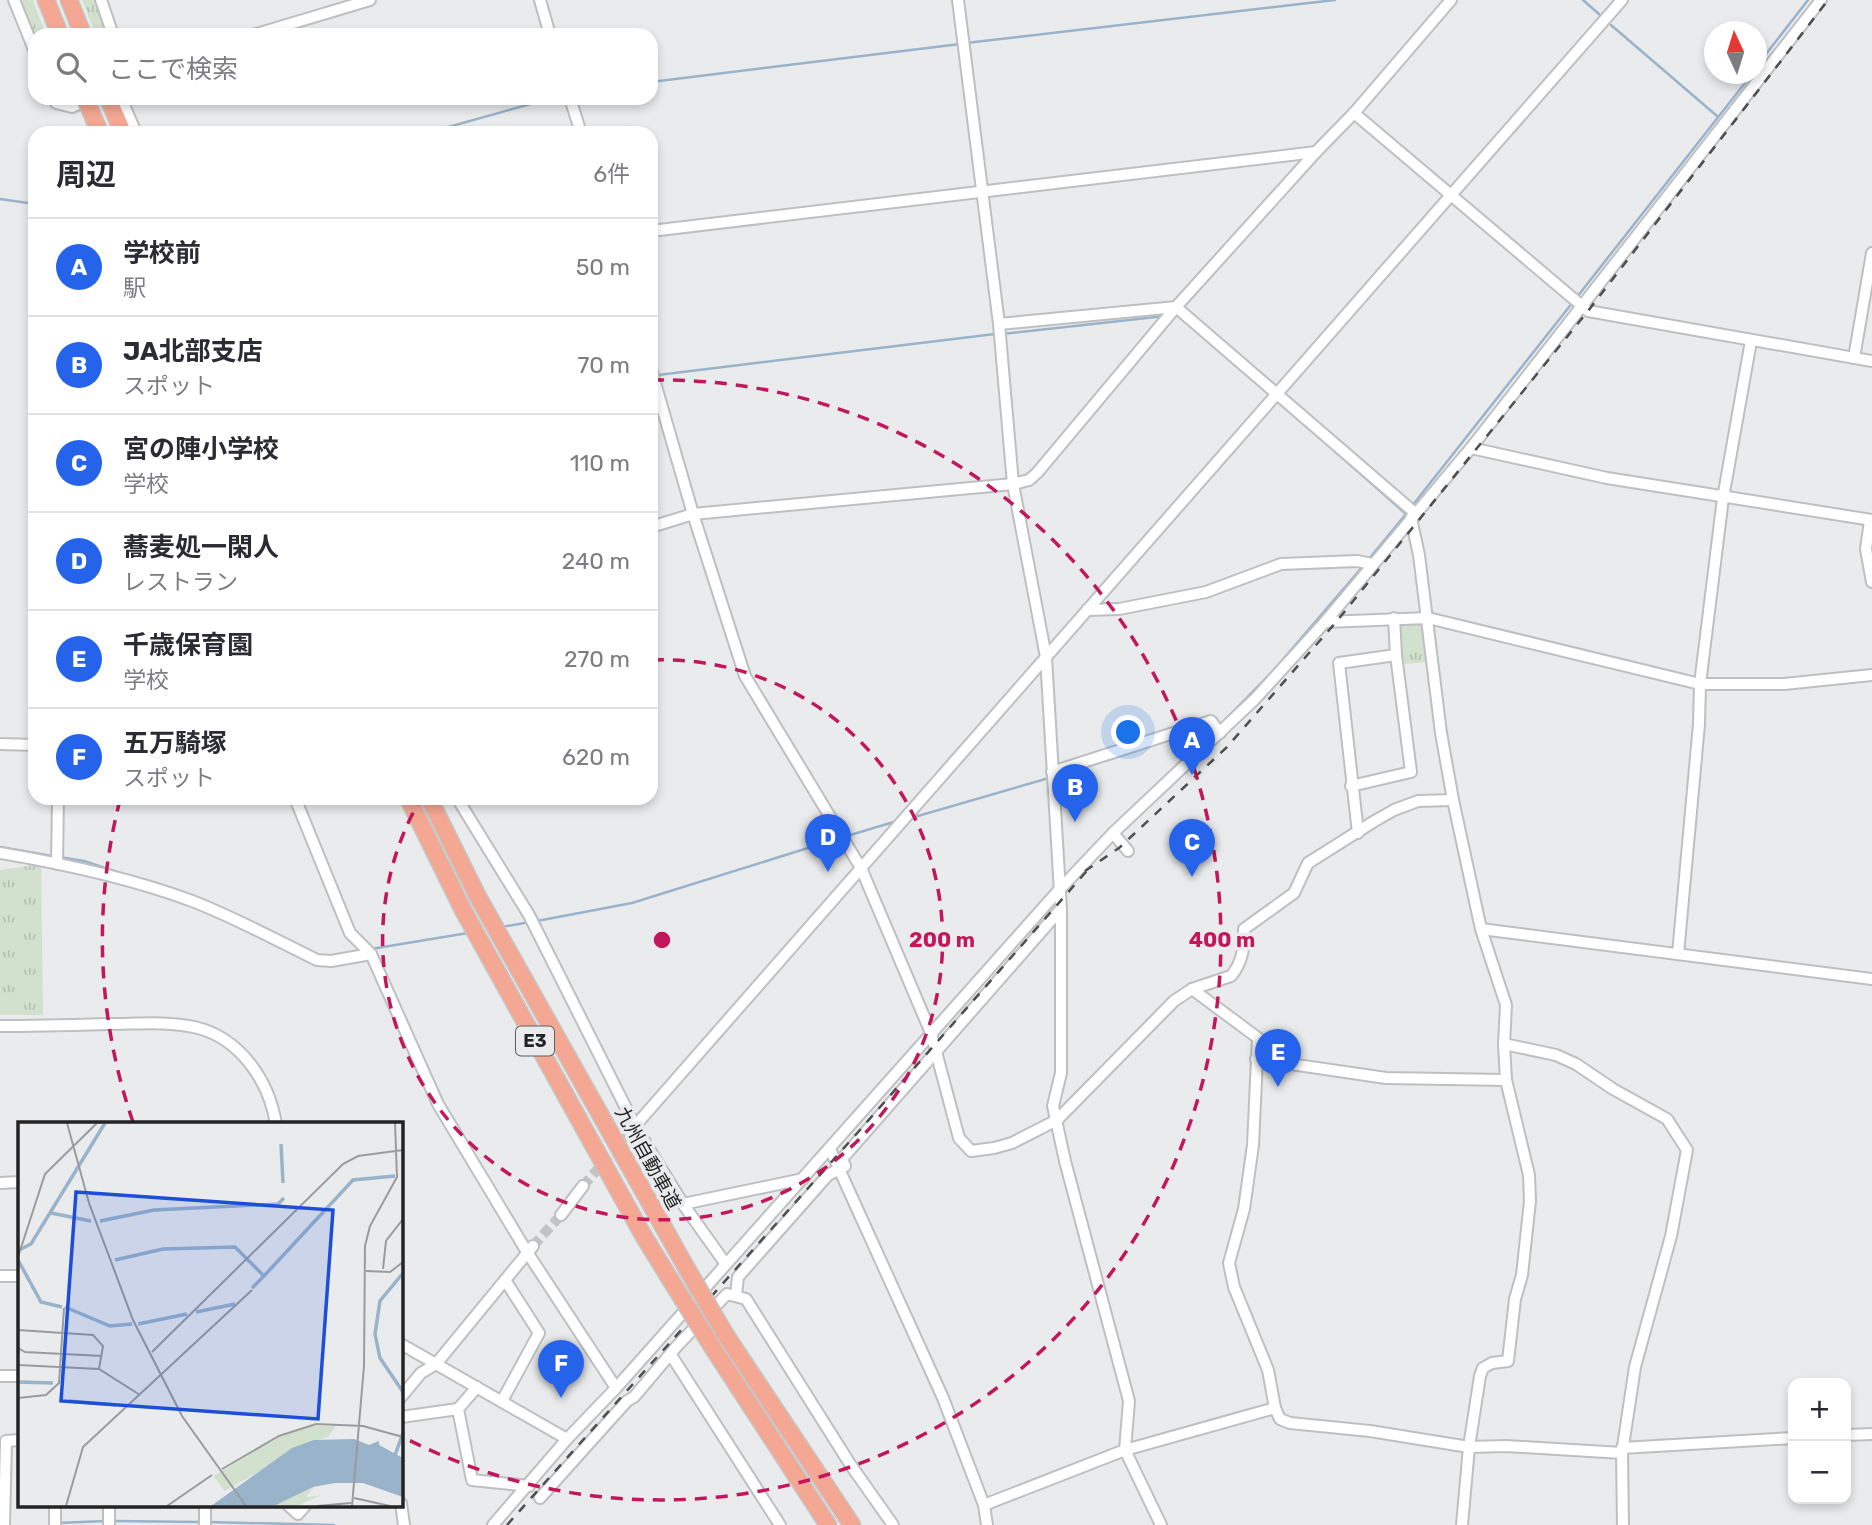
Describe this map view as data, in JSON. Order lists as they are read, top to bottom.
{
  "streets": {
    "highway": ["E3", "九州自動車道"]
  },
  "north": "top",
  "page": {
    "search": "ここで検索",
    "heading": ["周辺", "6件"],
    "list": [
      {
        "mark": "A",
        "name": "学校前",
        "note": "駅",
        "value": "50 m"
      },
      {
        "mark": "B",
        "name": "JA北部支店",
        "note": "スポット",
        "value": "70 m"
      },
      {
        "mark": "C",
        "name": "宮の陣小学校",
        "note": "学校",
        "value": "110 m"
      },
      {
        "mark": "D",
        "name": "蕎麦処一閑人",
        "note": "レストラン",
        "value": "240 m"
      },
      {
        "mark": "E",
        "name": "千歳保育園",
        "note": "学校",
        "value": "270 m"
      },
      {
        "mark": "F",
        "name": "五万騎塚",
        "note": "スポット",
        "value": "620 m"
      }
    ],
    "pins": [
      "A",
      "B",
      "D",
      "C",
      "E",
      "F"
    ],
    "map_buttons": ["+", "−"]
  },
  "rings": ["200 m", "400 m"]
}
